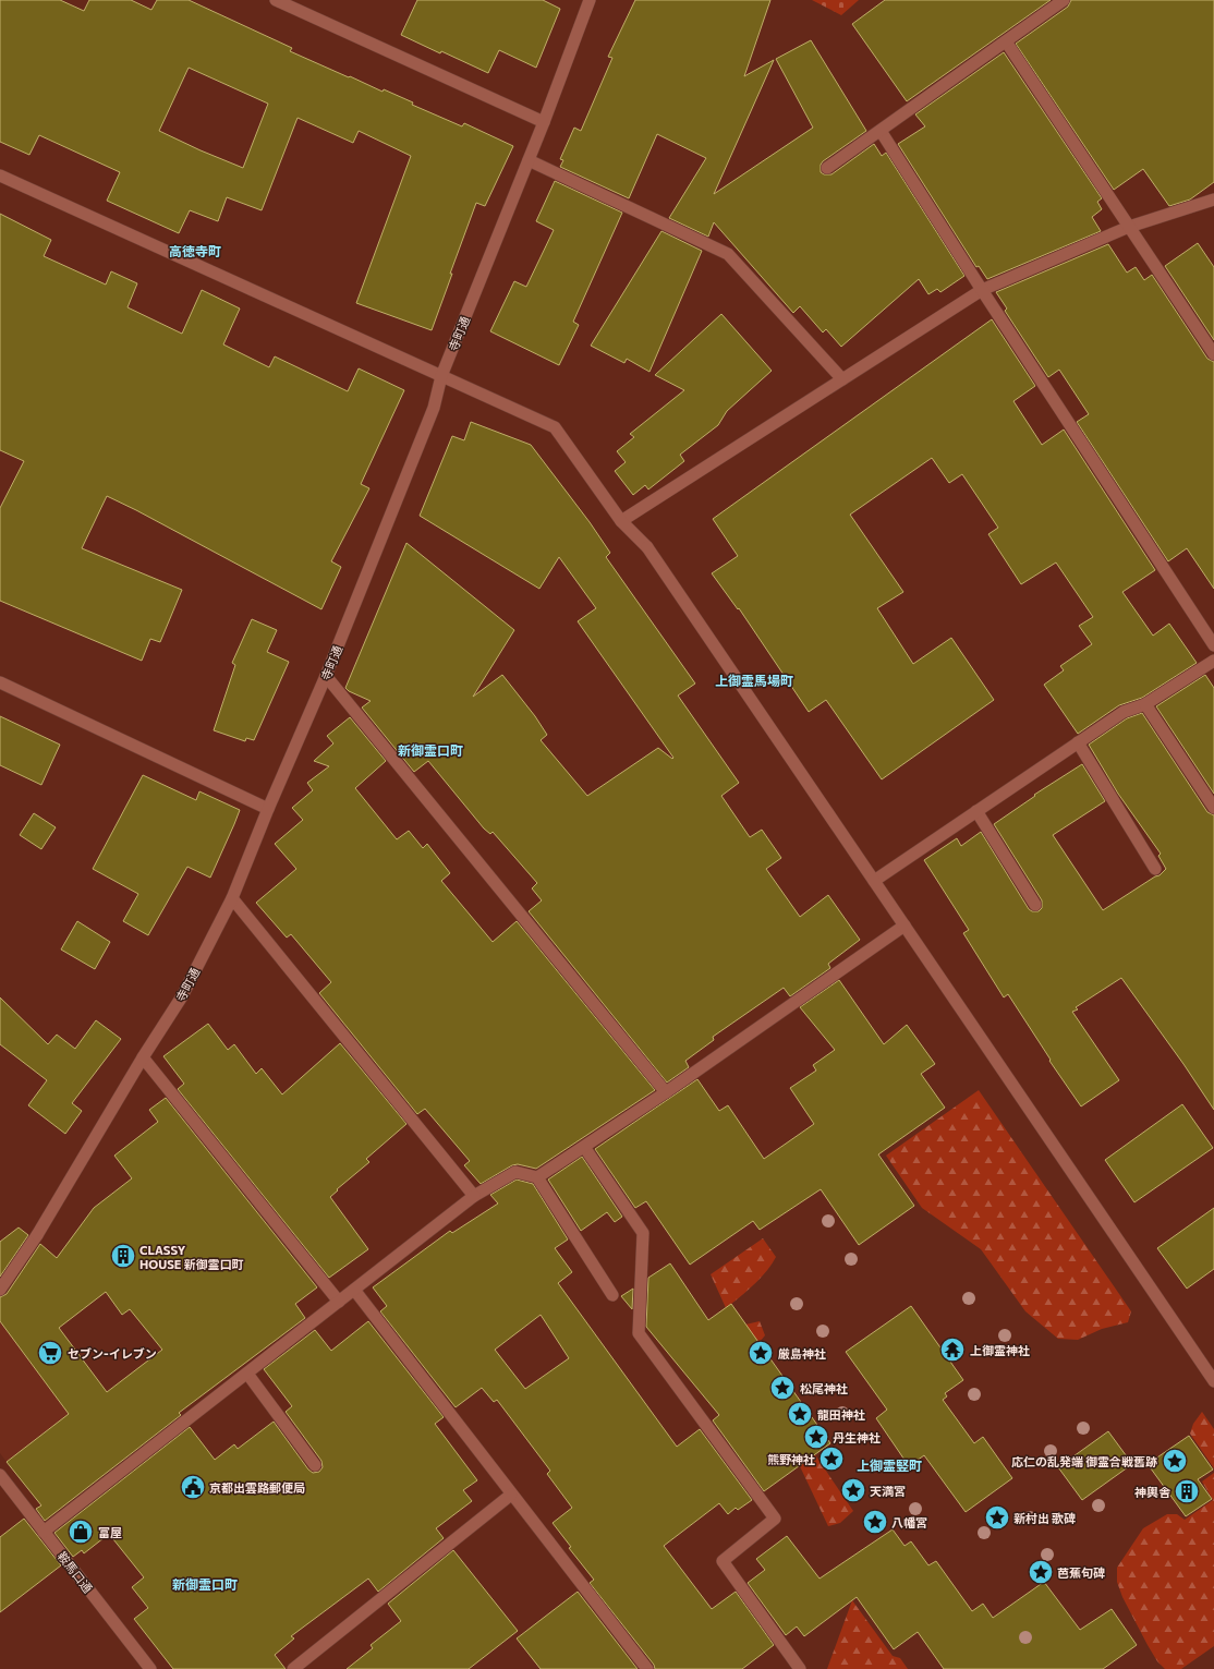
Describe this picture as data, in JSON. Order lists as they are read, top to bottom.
{
  "streets": {
    "street": ["寺町通", "鞍馬口通"]
  },
  "districts": [
    "高徳寺町",
    "上御霊馬場町",
    "新御霊口町",
    "上御霊竪町",
    "新御霊口町"
  ],
  "places": {
    "building": ["CLASSY HOUSE 新御霊口町", "神輿舎"],
    "temple": ["上御霊神社"],
    "supermarket": ["セブン-イレブン"],
    "place": [
      "厳島神社",
      "松尾神社",
      "龍田神社",
      "丹生神社",
      "熊野神社",
      "応仁の乱発端 御霊合戦舊跡",
      "天満宮",
      "新村出 歌碑",
      "八幡宮",
      "芭蕉句碑"
    ],
    "public building": ["京都出雲路郵便局"],
    "shop": ["富屋"]
  }
}
